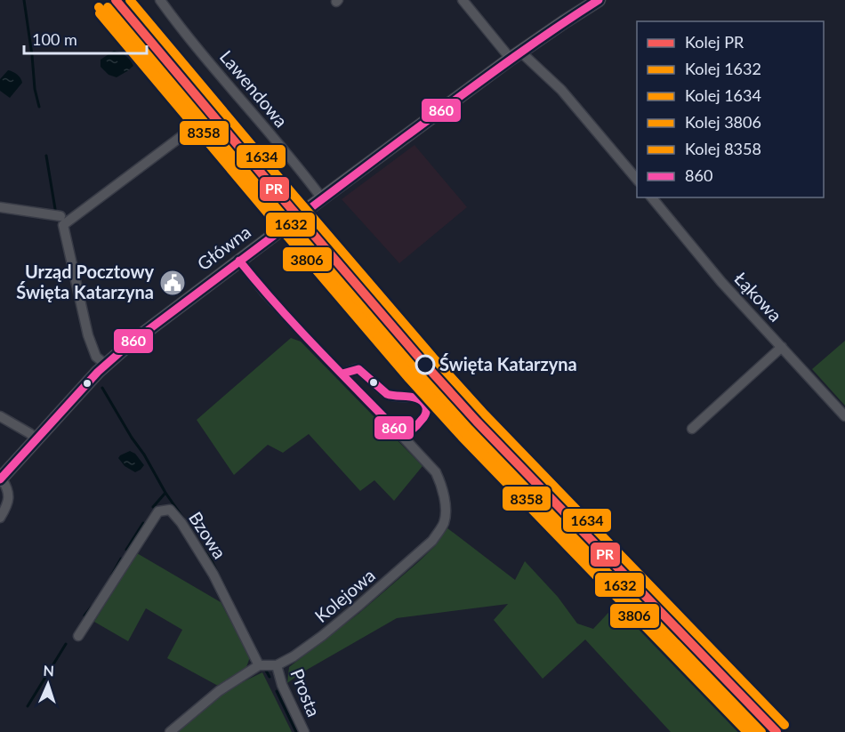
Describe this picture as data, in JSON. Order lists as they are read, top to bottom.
{
  "streets": {
    "street": [
      "Lawendowa",
      "Główna",
      "Łąkowa",
      "Bzowa",
      "Kolejowa",
      "Prosta"
    ]
  },
  "crossings": [
    ["Lawendowa", "Główna"],
    ["Główna", "Kolejowa"],
    ["Bzowa", "Kolejowa"],
    ["Kolejowa", "Prosta"]
  ],
  "places": {
    "public building": ["Urząd Pocztowy Święta Katarzyna"],
    "other": ["Święta Katarzyna"]
  },
  "lines": [
    "rail line PR",
    "rail line 1634",
    "transit line 860",
    "rail line 1632",
    "rail line 8358",
    "rail line 3806"
  ],
  "legend": [
    "Kolej PR",
    "Kolej 1632",
    "Kolej 1634",
    "Kolej 3806",
    "Kolej 8358",
    "860"
  ],
  "scale_bar": "100 m",
  "north": "top"
}
